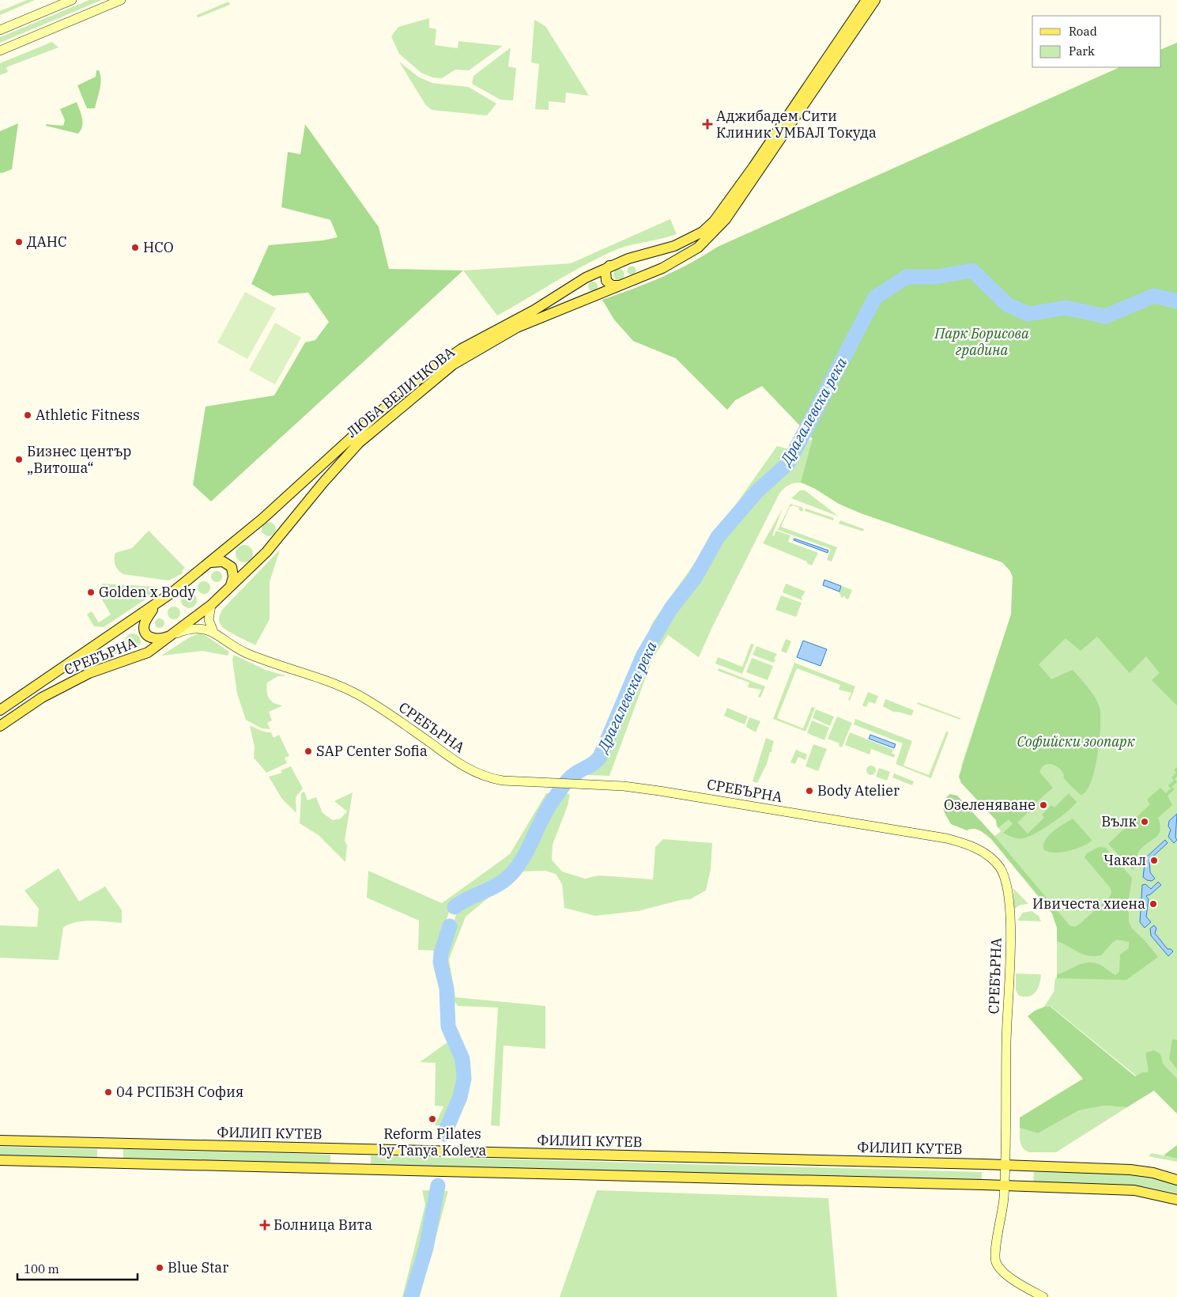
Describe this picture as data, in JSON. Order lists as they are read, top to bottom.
{
  "streets": {
    "main road": ["ЛЮБА ВЕЛИЧКОВА", "СРЕБЪРНА", "ФИЛИП КУТЕВ"]
  },
  "crossings": [
    ["ЛЮБА ВЕЛИЧКОВА", "СРЕБЪРНА"],
    ["СРЕБЪРНА", "ФИЛИП КУТЕВ"]
  ],
  "water": ["Драгалевска река"],
  "parks": ["Парк Борисова градина", "Софийски зоопарк"],
  "places": {
    "health": ["Аджибадем Сити Клиник УМБАЛ Токуда", "Болница Вита"],
    "other": [
      "ДАНС",
      "НСО",
      "Athletic Fitness",
      "Бизнес център „Витоша“",
      "Golden x Body",
      "SAP Center Sofia",
      "Body Atelier",
      "Озеленяване",
      "Вълк",
      "Чакал",
      "Ивичеста хиена",
      "04 РСПБЗН София",
      "Reform Pilates by Tanya Koleva",
      "Blue Star"
    ]
  },
  "legend": ["Road", "Park"],
  "scale_bar": "100 m"
}
